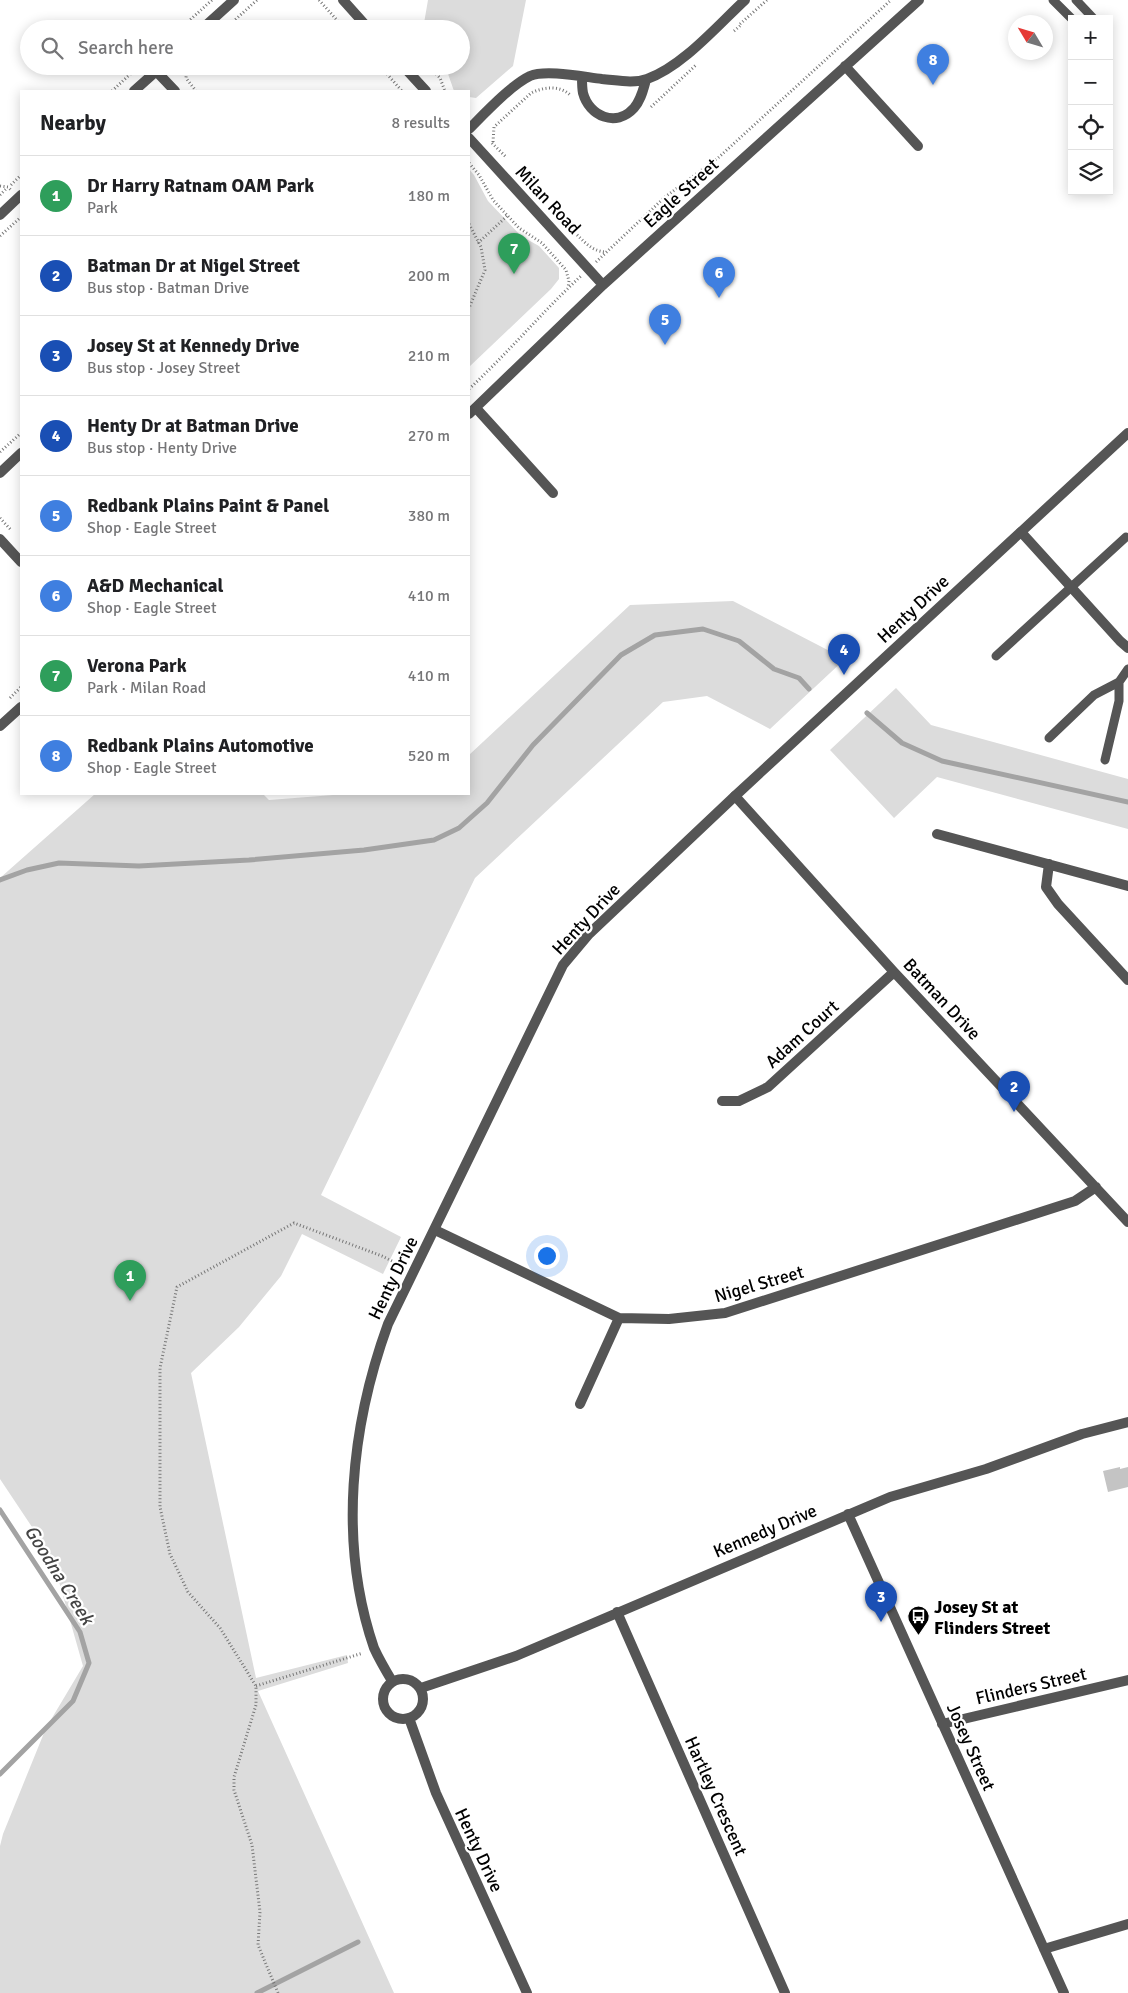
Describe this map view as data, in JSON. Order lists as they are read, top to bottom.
{
  "streets": {
    "street": [
      "Eagle Street",
      "Milan Road",
      "Henty Drive",
      "Batman Drive",
      "Adam Court",
      "Nigel Street",
      "Kennedy Drive",
      "Flinders Street",
      "Josey Street",
      "Hartley Crescent"
    ]
  },
  "crossings": [
    ["Eagle Street", "Milan Road"],
    ["Henty Drive", "Batman Drive"],
    ["Henty Drive", "Nigel Street"],
    ["Henty Drive", "Kennedy Drive"],
    ["Batman Drive", "Adam Court"],
    ["Batman Drive", "Nigel Street"],
    ["Kennedy Drive", "Josey Street"],
    ["Kennedy Drive", "Hartley Crescent"],
    ["Flinders Street", "Josey Street"]
  ],
  "water": ["Goodna Creek"],
  "places": {
    "bus stop": ["Josey St at Flinders Street"]
  },
  "north": "top left",
  "page": {
    "map_buttons": ["+", "−"],
    "search": "Search here",
    "pins": [
      "8",
      "7",
      "6",
      "5",
      "4",
      "2",
      "1",
      "3"
    ],
    "heading": ["Nearby", "8 results"],
    "list": [
      {
        "mark": "1",
        "name": "Dr Harry Ratnam OAM Park",
        "note": "Park",
        "value": "180 m"
      },
      {
        "mark": "2",
        "name": "Batman Dr at Nigel Street",
        "note": "Bus stop · Batman Drive",
        "value": "200 m"
      },
      {
        "mark": "3",
        "name": "Josey St at Kennedy Drive",
        "note": "Bus stop · Josey Street",
        "value": "210 m"
      },
      {
        "mark": "4",
        "name": "Henty Dr at Batman Drive",
        "note": "Bus stop · Henty Drive",
        "value": "270 m"
      },
      {
        "mark": "5",
        "name": "Redbank Plains Paint & Panel",
        "note": "Shop · Eagle Street",
        "value": "380 m"
      },
      {
        "mark": "6",
        "name": "A&D Mechanical",
        "note": "Shop · Eagle Street",
        "value": "410 m"
      },
      {
        "mark": "7",
        "name": "Verona Park",
        "note": "Park · Milan Road",
        "value": "410 m"
      },
      {
        "mark": "8",
        "name": "Redbank Plains Automotive",
        "note": "Shop · Eagle Street",
        "value": "520 m"
      }
    ]
  }
}
